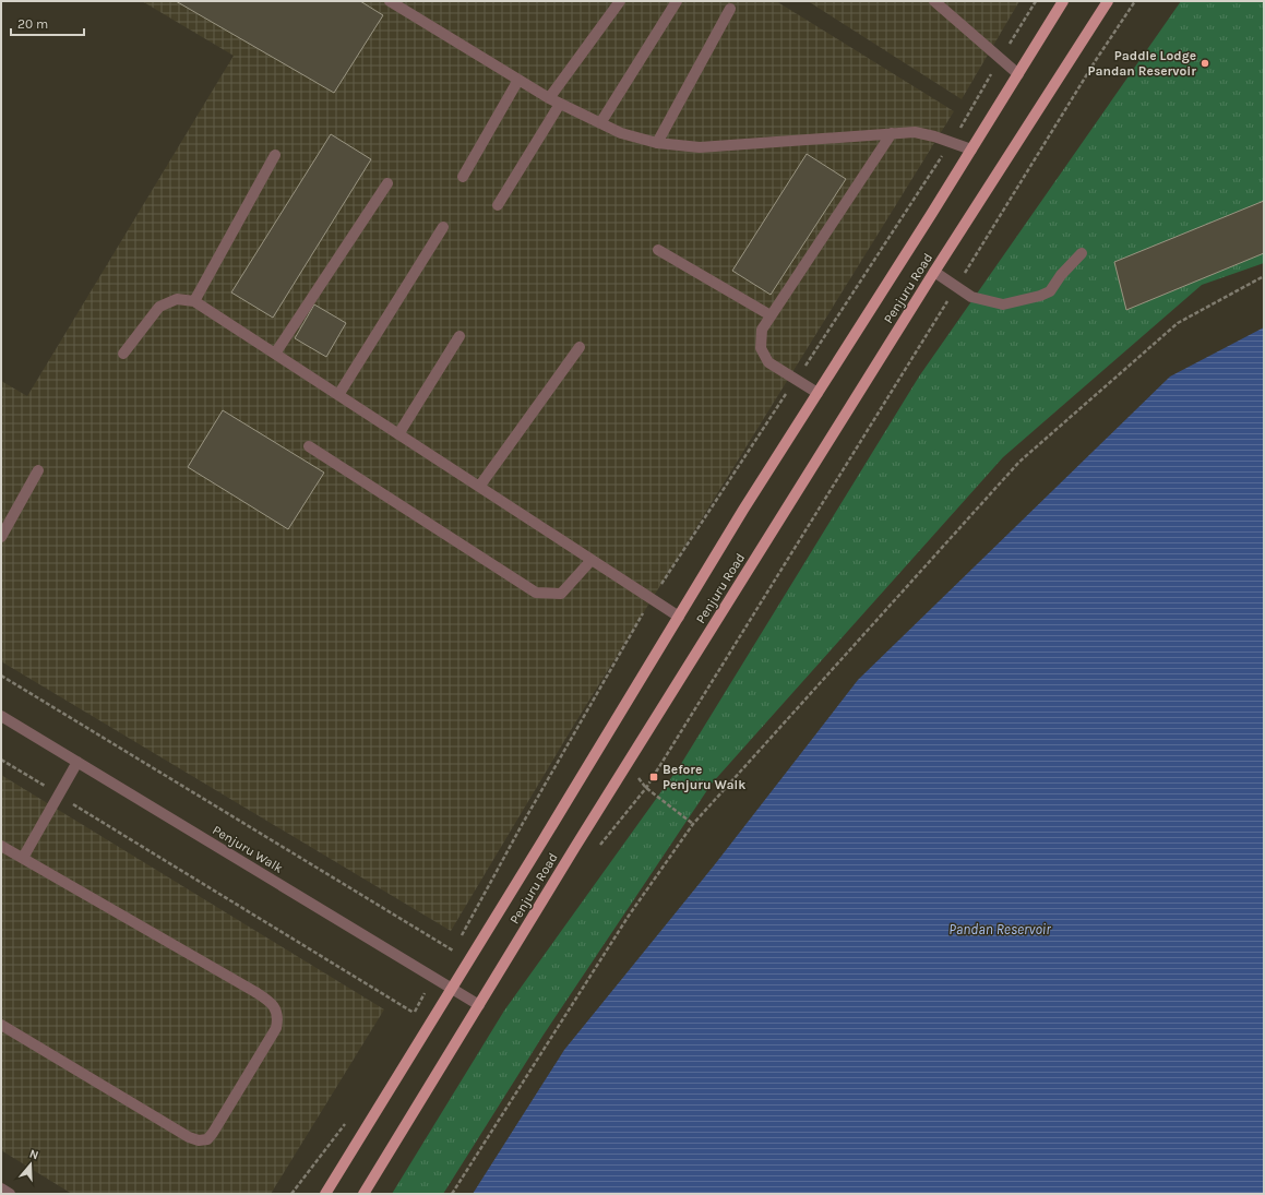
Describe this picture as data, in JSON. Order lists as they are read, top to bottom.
{
  "streets": {
    "main road": ["Penjuru Road"],
    "lane": ["Penjuru Walk"]
  },
  "crossings": [
    ["Penjuru Road", "Penjuru Walk"]
  ],
  "water": ["Pandan Reservoir"],
  "places": {
    "other": ["Paddle Lodge Pandan Reservoir"],
    "transit": ["Before Penjuru Walk"]
  },
  "scale_bar": "20 m",
  "north": "top"
}
